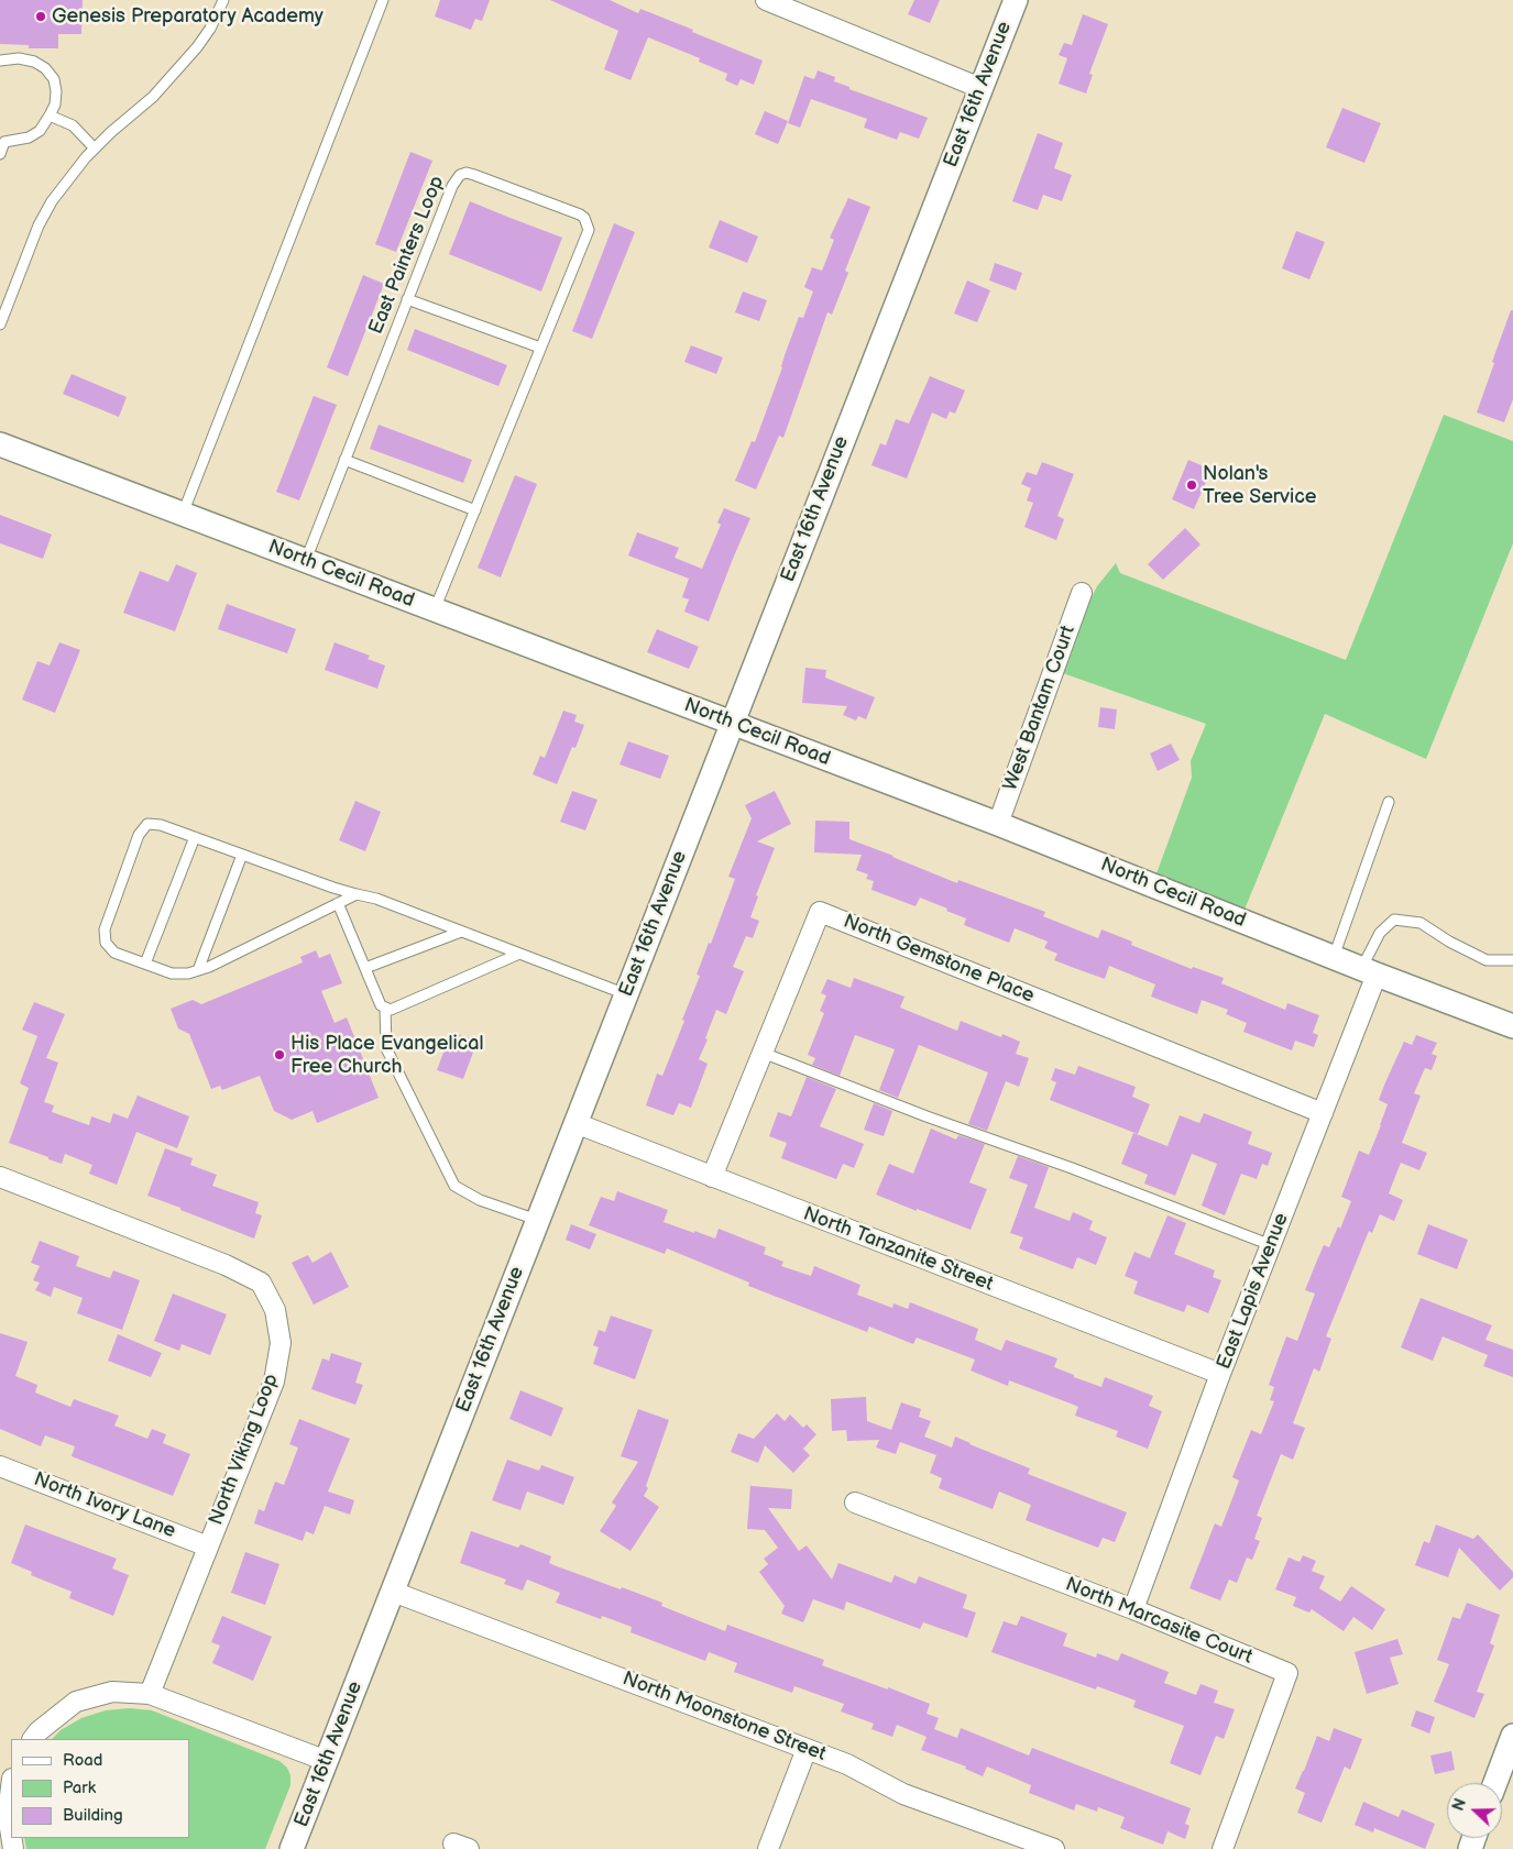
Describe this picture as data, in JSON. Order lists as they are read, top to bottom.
{
  "streets": {
    "street": [
      "East 16th Avenue",
      "North Cecil Road",
      "West Bantam Court",
      "North Gemstone Place",
      "North Tanzanite Street",
      "East Lapis Avenue",
      "North Viking Loop",
      "North Ivory Lane",
      "North Marcasite Court",
      "North Moonstone Street"
    ],
    "lane": ["East Painters Loop"]
  },
  "crossings": [
    ["East 16th Avenue", "North Cecil Road"],
    ["East 16th Avenue", "North Tanzanite Street"],
    ["East 16th Avenue", "North Moonstone Street"],
    ["East Painters Loop", "North Cecil Road"],
    ["North Cecil Road", "West Bantam Court"],
    ["North Cecil Road", "East Lapis Avenue"],
    ["North Gemstone Place", "North Tanzanite Street"],
    ["North Gemstone Place", "East Lapis Avenue"],
    ["North Tanzanite Street", "East Lapis Avenue"],
    ["East Lapis Avenue", "North Marcasite Court"],
    ["North Viking Loop", "North Ivory Lane"]
  ],
  "places": ["Genesis Preparatory Academy", "Nolan's Tree Service", "His Place Evangelical Free Church"],
  "legend": ["Road", "Park", "Building"],
  "north": "left"
}
